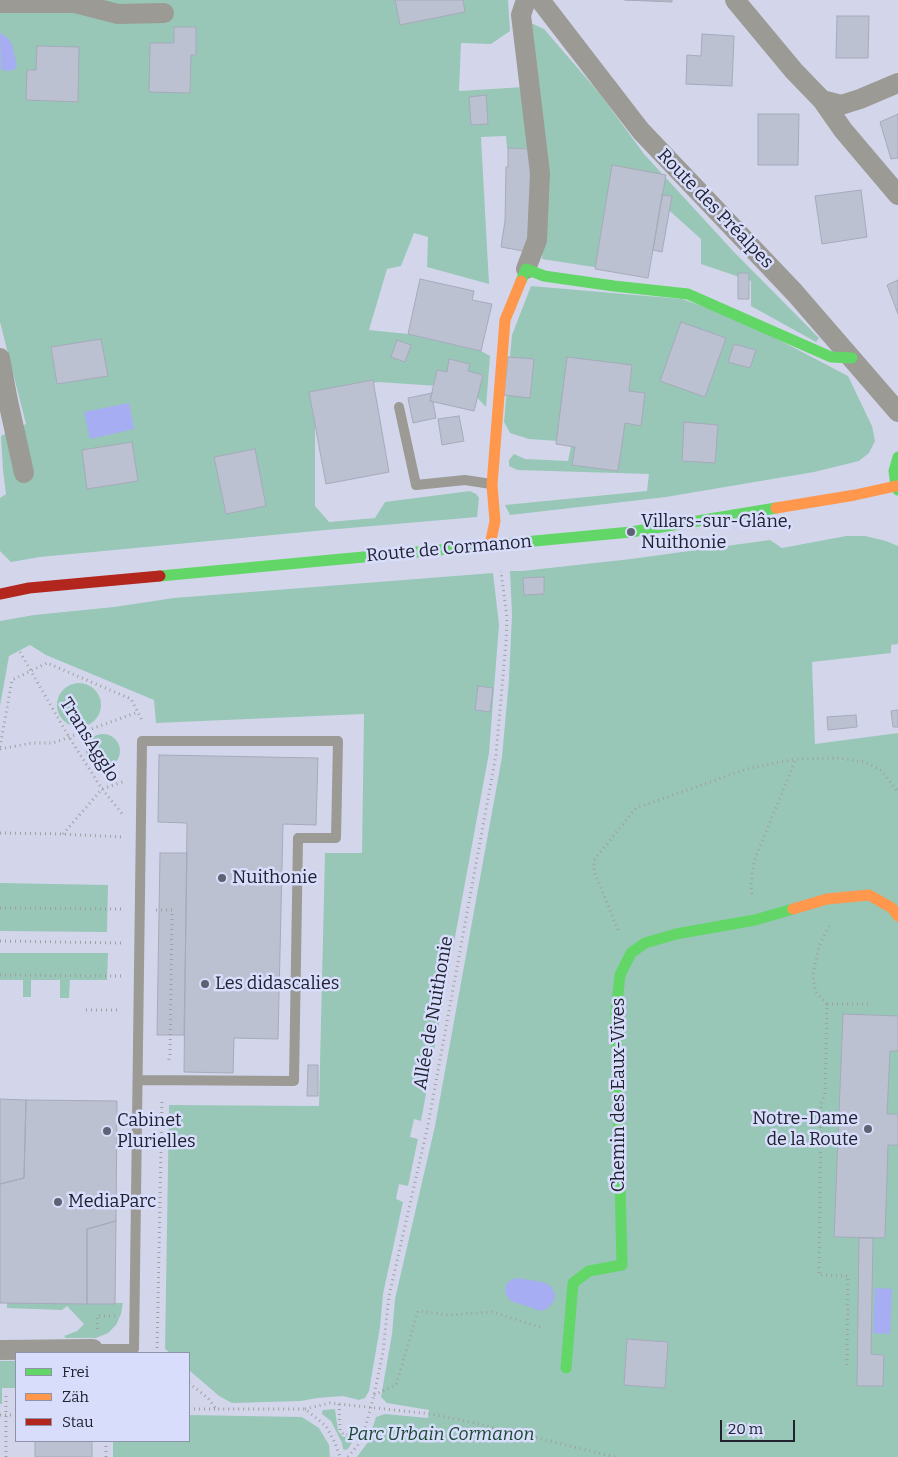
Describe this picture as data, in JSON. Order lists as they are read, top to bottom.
{
  "streets": {
    "street": ["Route des Préalpes", "Route de Cormanon", "Chemin des Eaux-Vives"],
    "path": ["TransAgglo", "Allée de Nuithonie"]
  },
  "parks": ["Parc Urbain Cormanon"],
  "places": [
    "Villars-sur-Glâne, Nuithonie",
    "Nuithonie",
    "Les didascalies",
    "Notre-Dame de la Route",
    "Cabinet Plurielles",
    "MediaParc"
  ],
  "legend": ["Frei", "Zäh", "Stau"],
  "scale_bar": "20 m"
}
